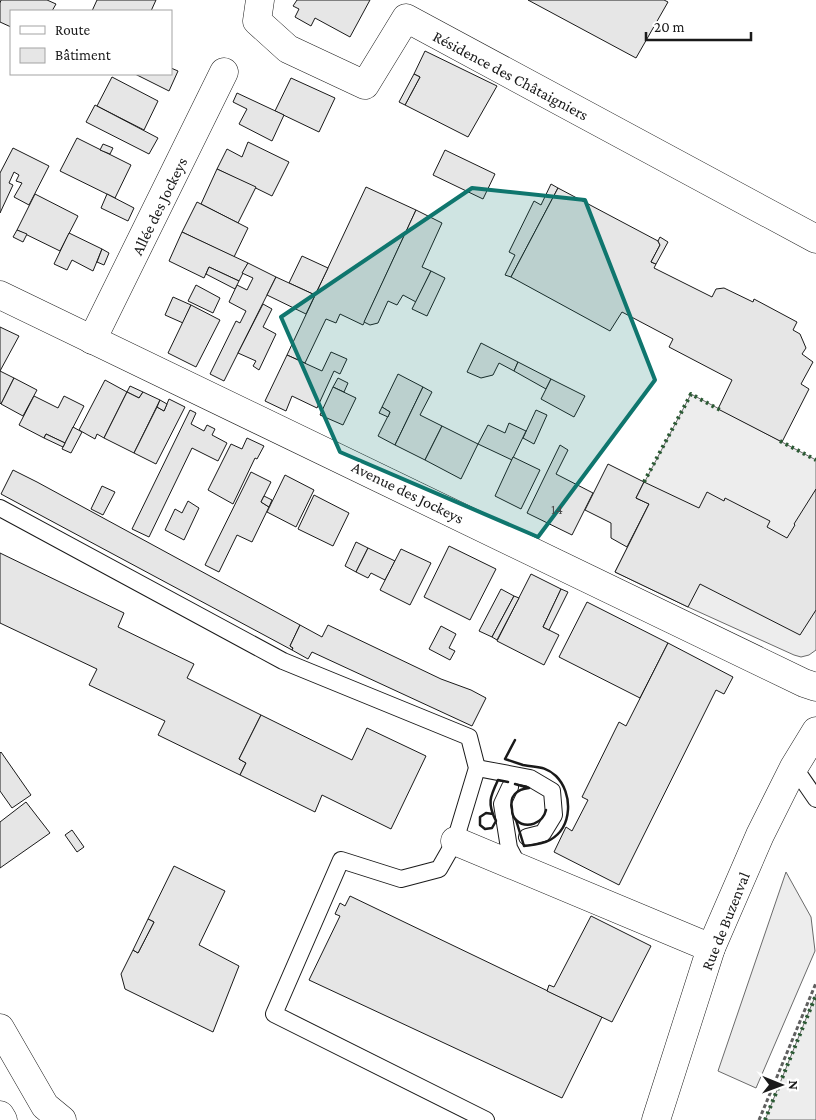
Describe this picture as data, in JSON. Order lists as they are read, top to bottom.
{
  "streets": {
    "street": [
      "Résidence des Châtaigniers",
      "Allée des Jockeys",
      "Avenue des Jockeys",
      "Rue de Buzenval"
    ]
  },
  "crossings": [
    ["Allée des Jockeys", "Avenue des Jockeys"]
  ],
  "house_numbers": ["14"],
  "legend": ["Route", "Bâtiment"],
  "scale_bar": "20 m",
  "north": "right"
}
